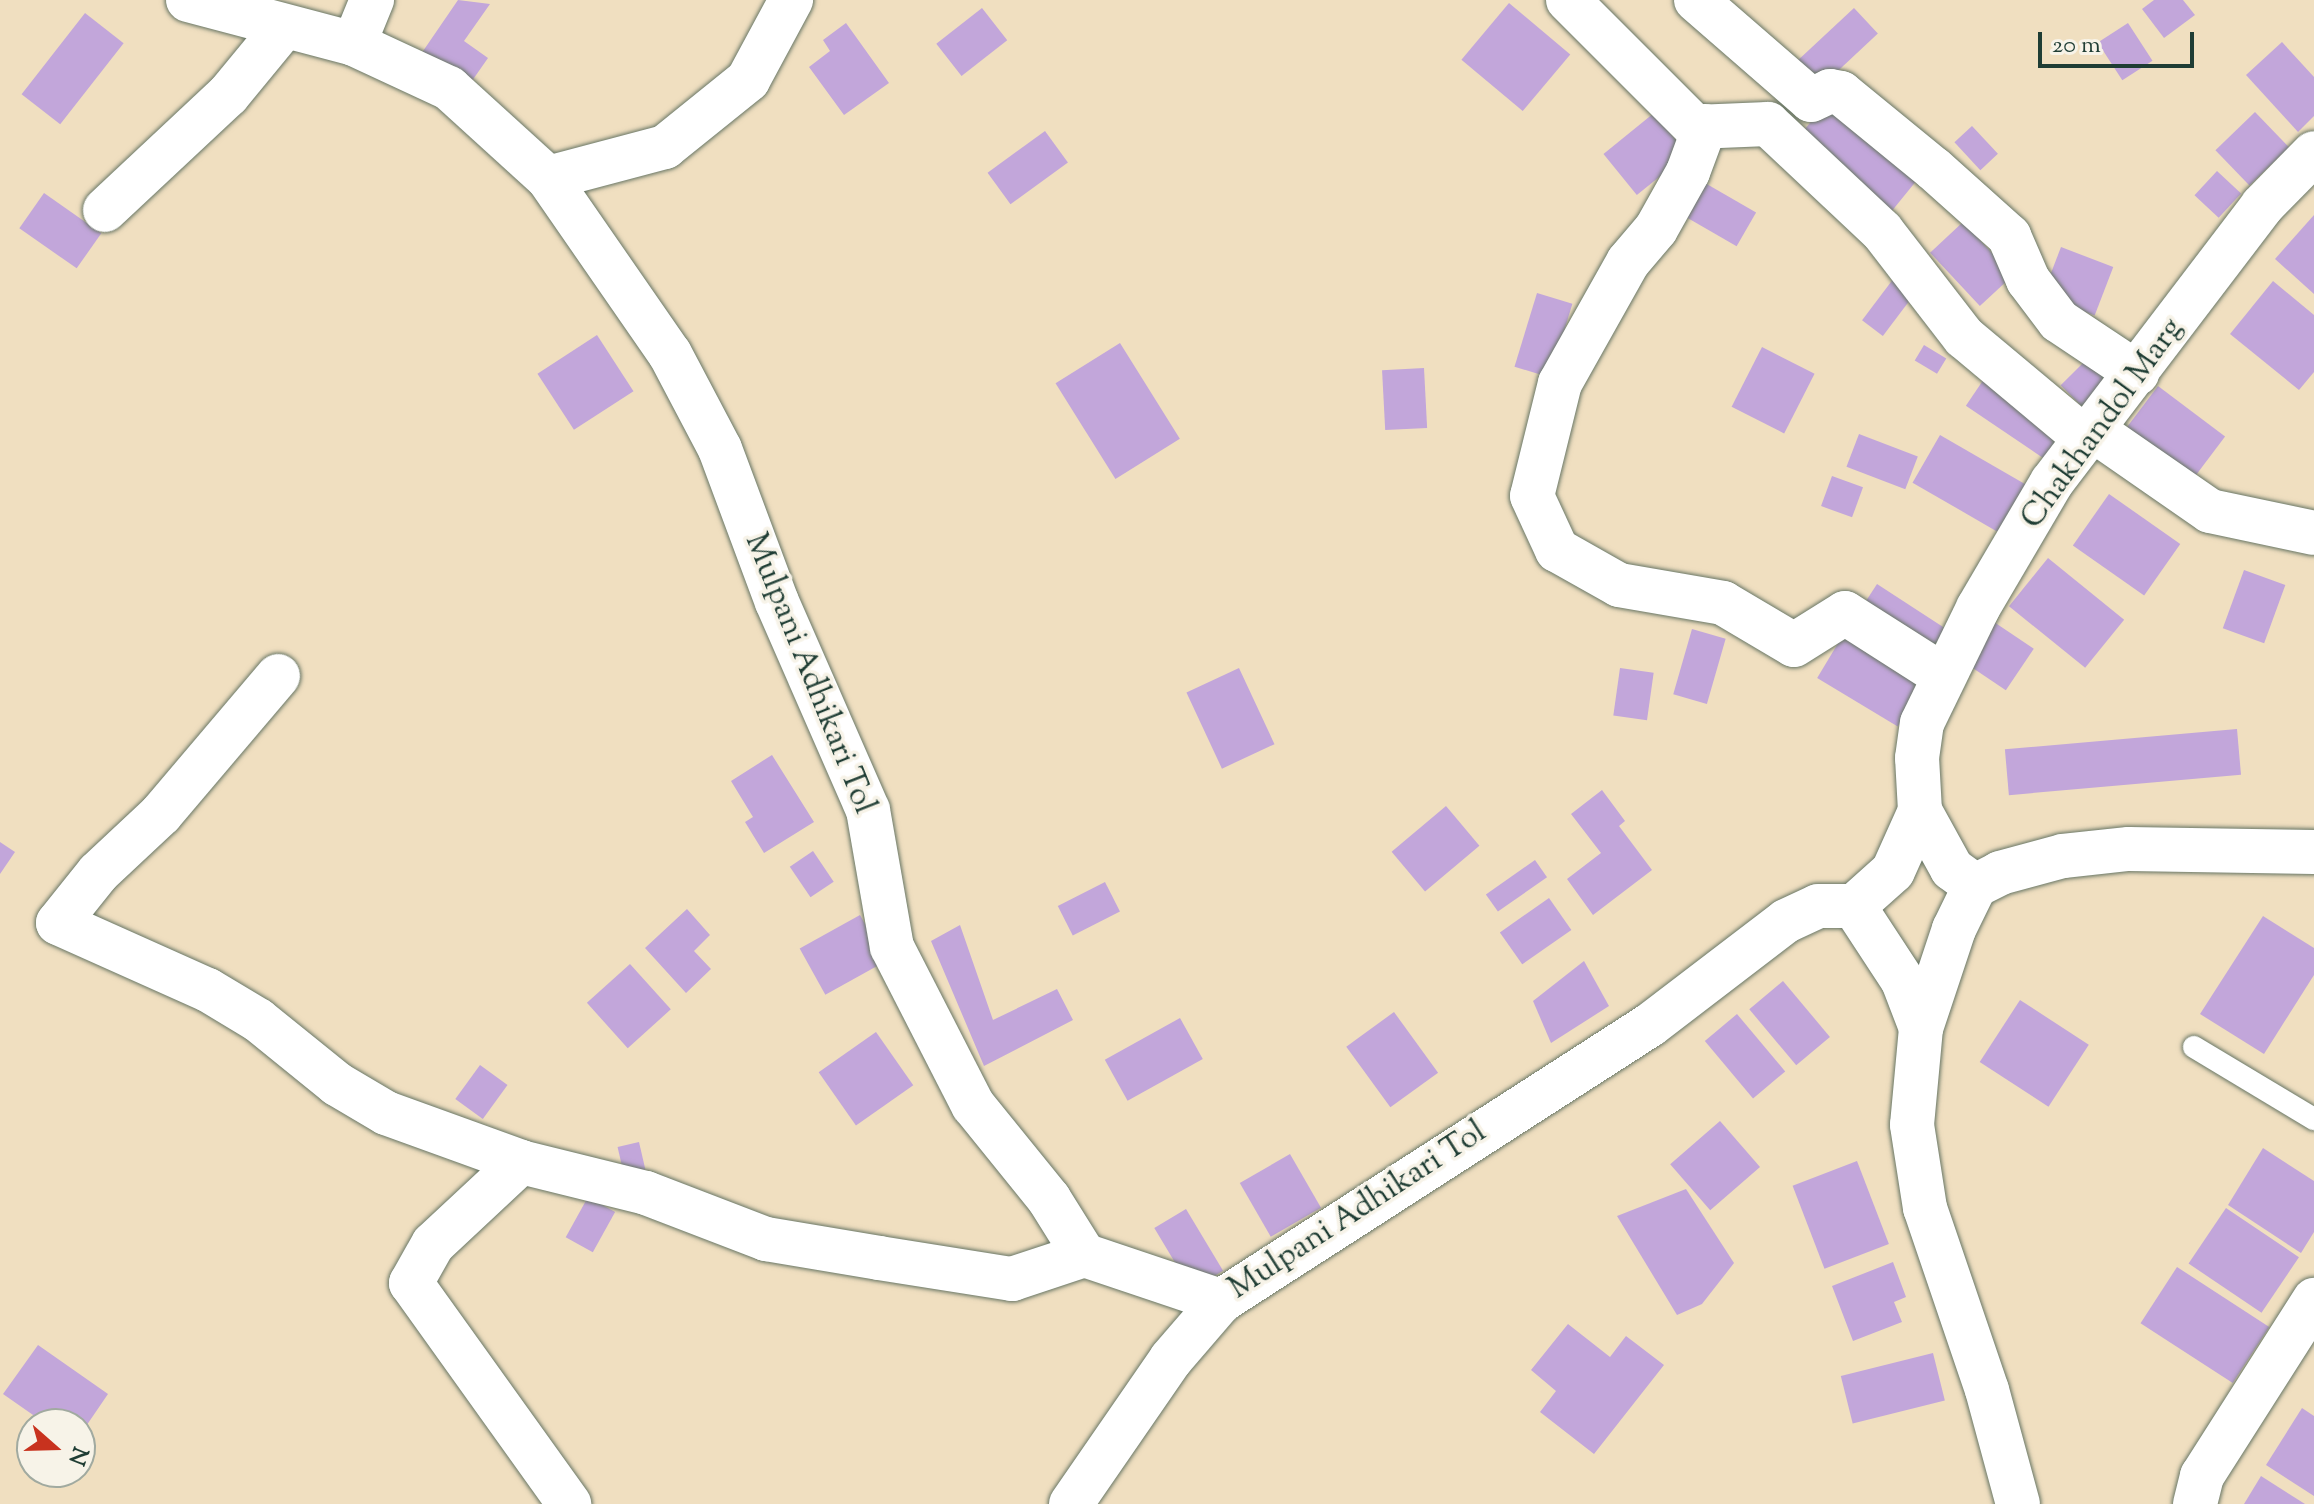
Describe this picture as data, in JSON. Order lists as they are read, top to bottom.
{
  "streets": {
    "street": ["Chakhandol Marg", "Mulpani Adhikari Tol"]
  },
  "scale_bar": "20 m",
  "north": "right"
}
